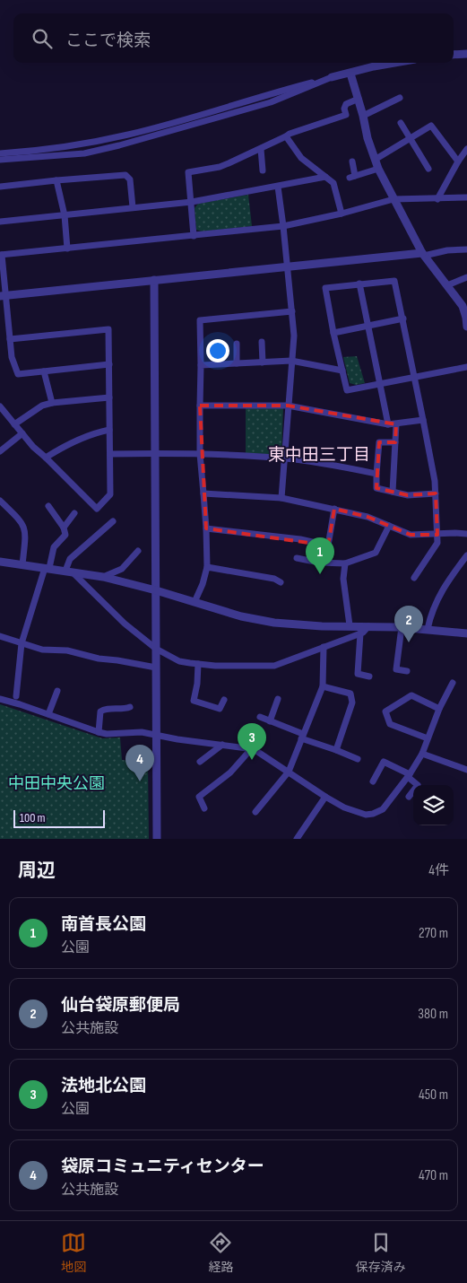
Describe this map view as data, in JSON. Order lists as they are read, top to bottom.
{
  "districts": ["東中田三丁目"],
  "parks": ["中田中央公園"],
  "scale_bar": "100 m",
  "page": {
    "search": "ここで検索",
    "pins": [
      "1",
      "2",
      "3",
      "4"
    ],
    "scale": "100 m",
    "heading": ["周辺", "4件"],
    "list": [
      {
        "mark": "1",
        "name": "南首長公園",
        "note": "公園",
        "value": "270 m"
      },
      {
        "mark": "2",
        "name": "仙台袋原郵便局",
        "note": "公共施設",
        "value": "380 m"
      },
      {
        "mark": "3",
        "name": "法地北公園",
        "note": "公園",
        "value": "450 m"
      },
      {
        "mark": "4",
        "name": "袋原コミュニティセンター",
        "note": "公共施設",
        "value": "470 m"
      }
    ],
    "nav": ["地図", "経路", "保存済み"]
  }
}
